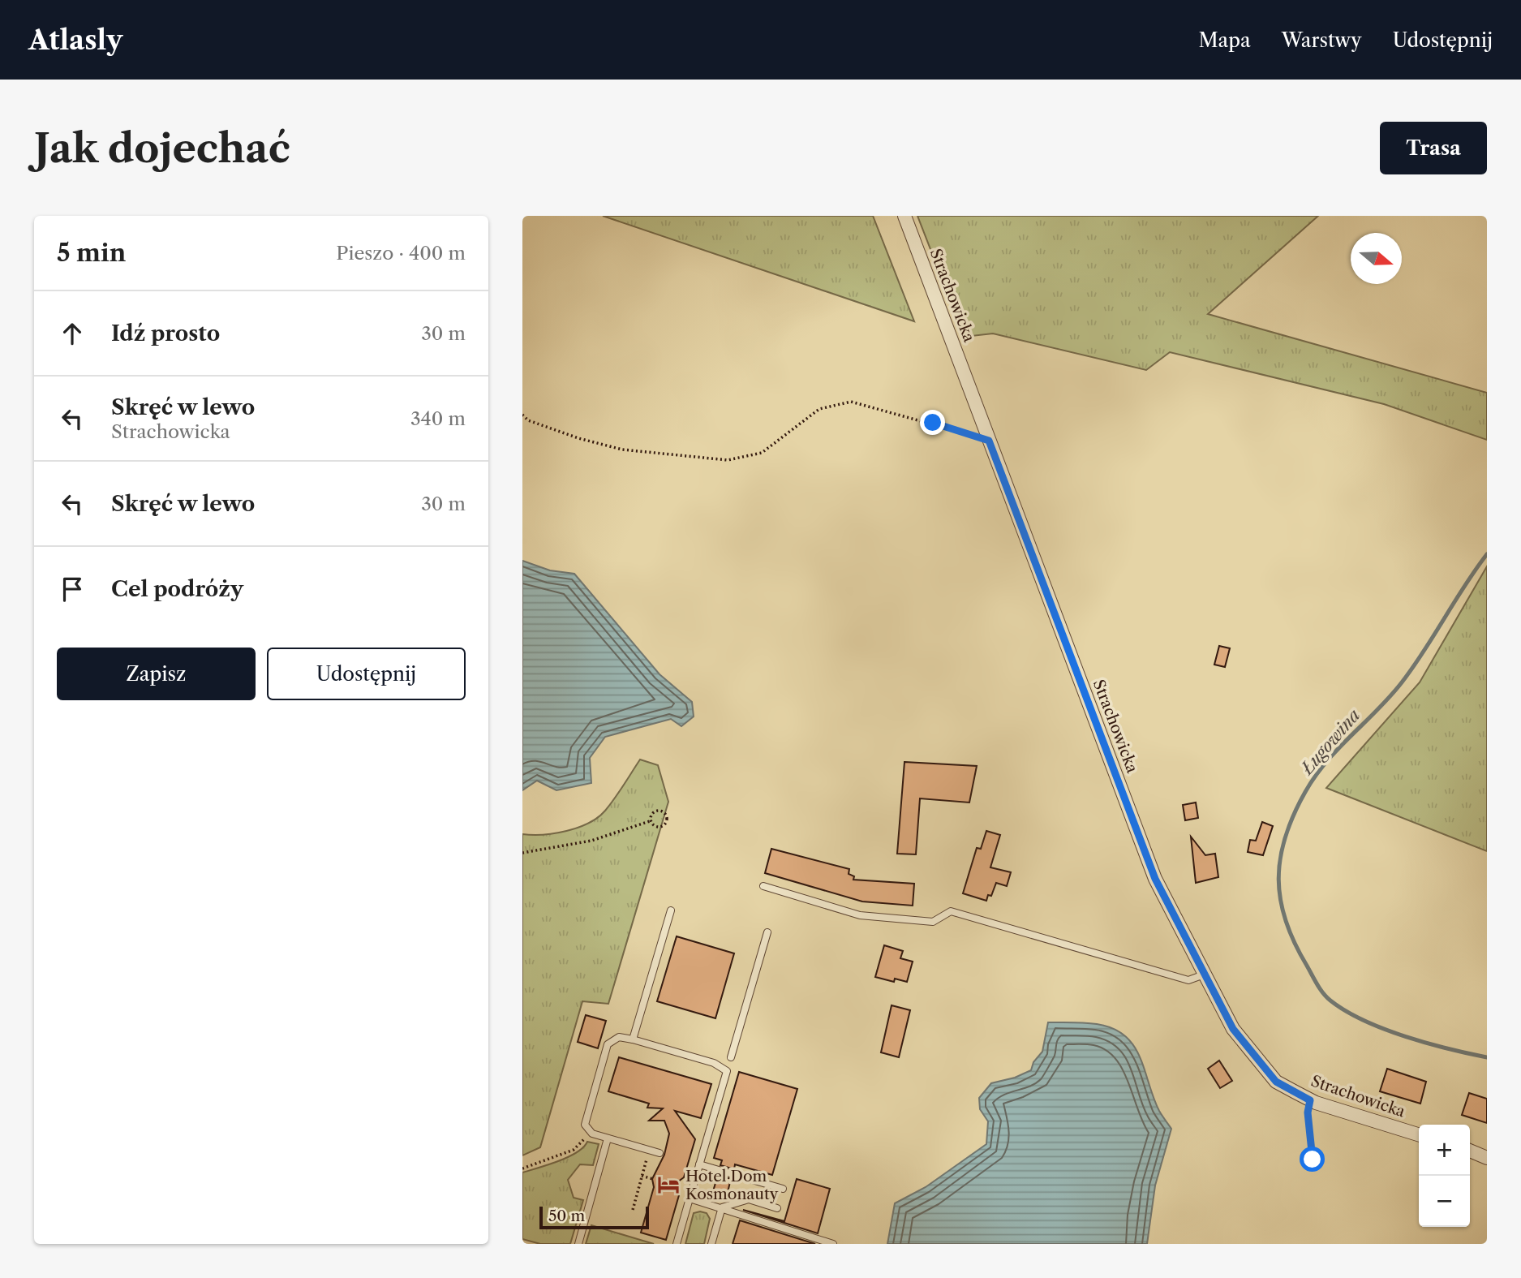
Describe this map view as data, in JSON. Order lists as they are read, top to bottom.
{
  "streets": {
    "street": ["Strachowicka"]
  },
  "water": ["Ługowina"],
  "places": {
    "hotel": ["Hotel Dom Kosmonauty"]
  },
  "scale_bar": "50 m",
  "north": "right",
  "page": {
    "header": "Atlasly",
    "nav": ["Mapa", "Warstwy", "Udostępnij"],
    "buttons": [
      "Trasa",
      ["Zapisz", "Udostępnij"]
    ],
    "title": "Jak dojechać",
    "heading": ["5 min", "Pieszo · 400 m"],
    "list": [
      ["Idź prosto", "30 m"],
      ["Skręć w lewo", "Strachowicka", "340 m"],
      ["Skręć w lewo", "30 m"],
      "Cel podróży"
    ],
    "map_buttons": ["+", "−"],
    "scale": "50 m"
  }
}
